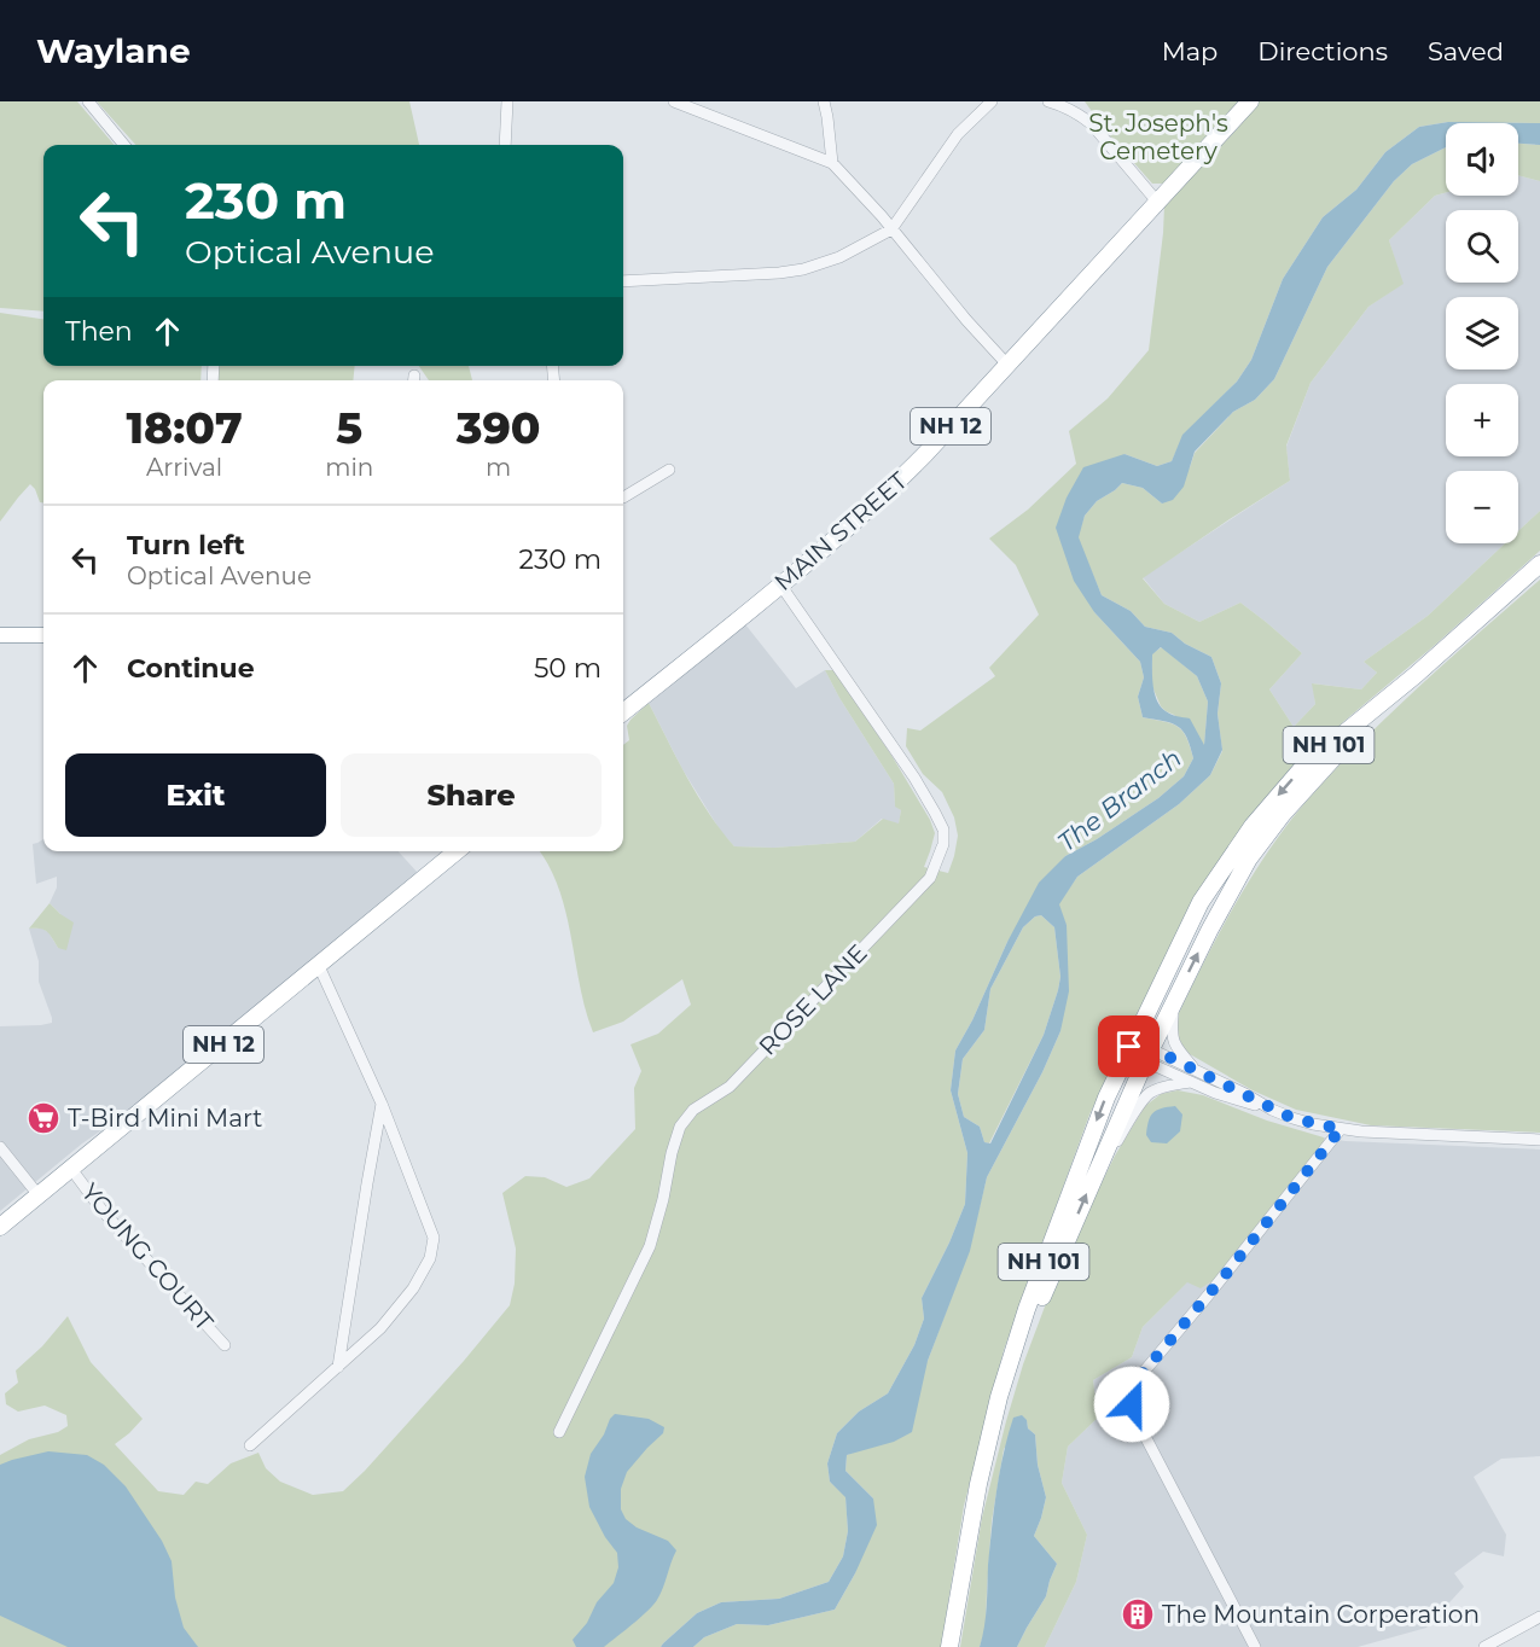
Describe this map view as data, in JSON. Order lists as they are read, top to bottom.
{
  "streets": {
    "highway": ["NH 12", "MAIN STREET", "NH 101"],
    "street": ["ROSE LANE", "YOUNG COURT"]
  },
  "crossings": [
    ["NH 12", "YOUNG COURT"],
    ["MAIN STREET", "ROSE LANE"]
  ],
  "water": ["The Branch"],
  "parks": ["St. Joseph's Cemetery"],
  "places": {
    "supermarket": ["T-Bird Mini Mart"],
    "building": ["The Mountain Corperation"]
  },
  "page": {
    "header": "Waylane",
    "nav": ["Map", "Directions", "Saved"],
    "map_buttons": ["+", "−"],
    "turn": ["230 m", "Optical Avenue"],
    "then": "Then",
    "eta": [
      "18:07",
      "Arrival",
      "5",
      "min",
      "390",
      "m"
    ],
    "list": [
      {
        "name": "Turn left",
        "note": "Optical Avenue",
        "value": "230 m"
      },
      {
        "name": "Continue",
        "value": "50 m"
      }
    ],
    "buttons": ["Exit", "Share"]
  }
}
